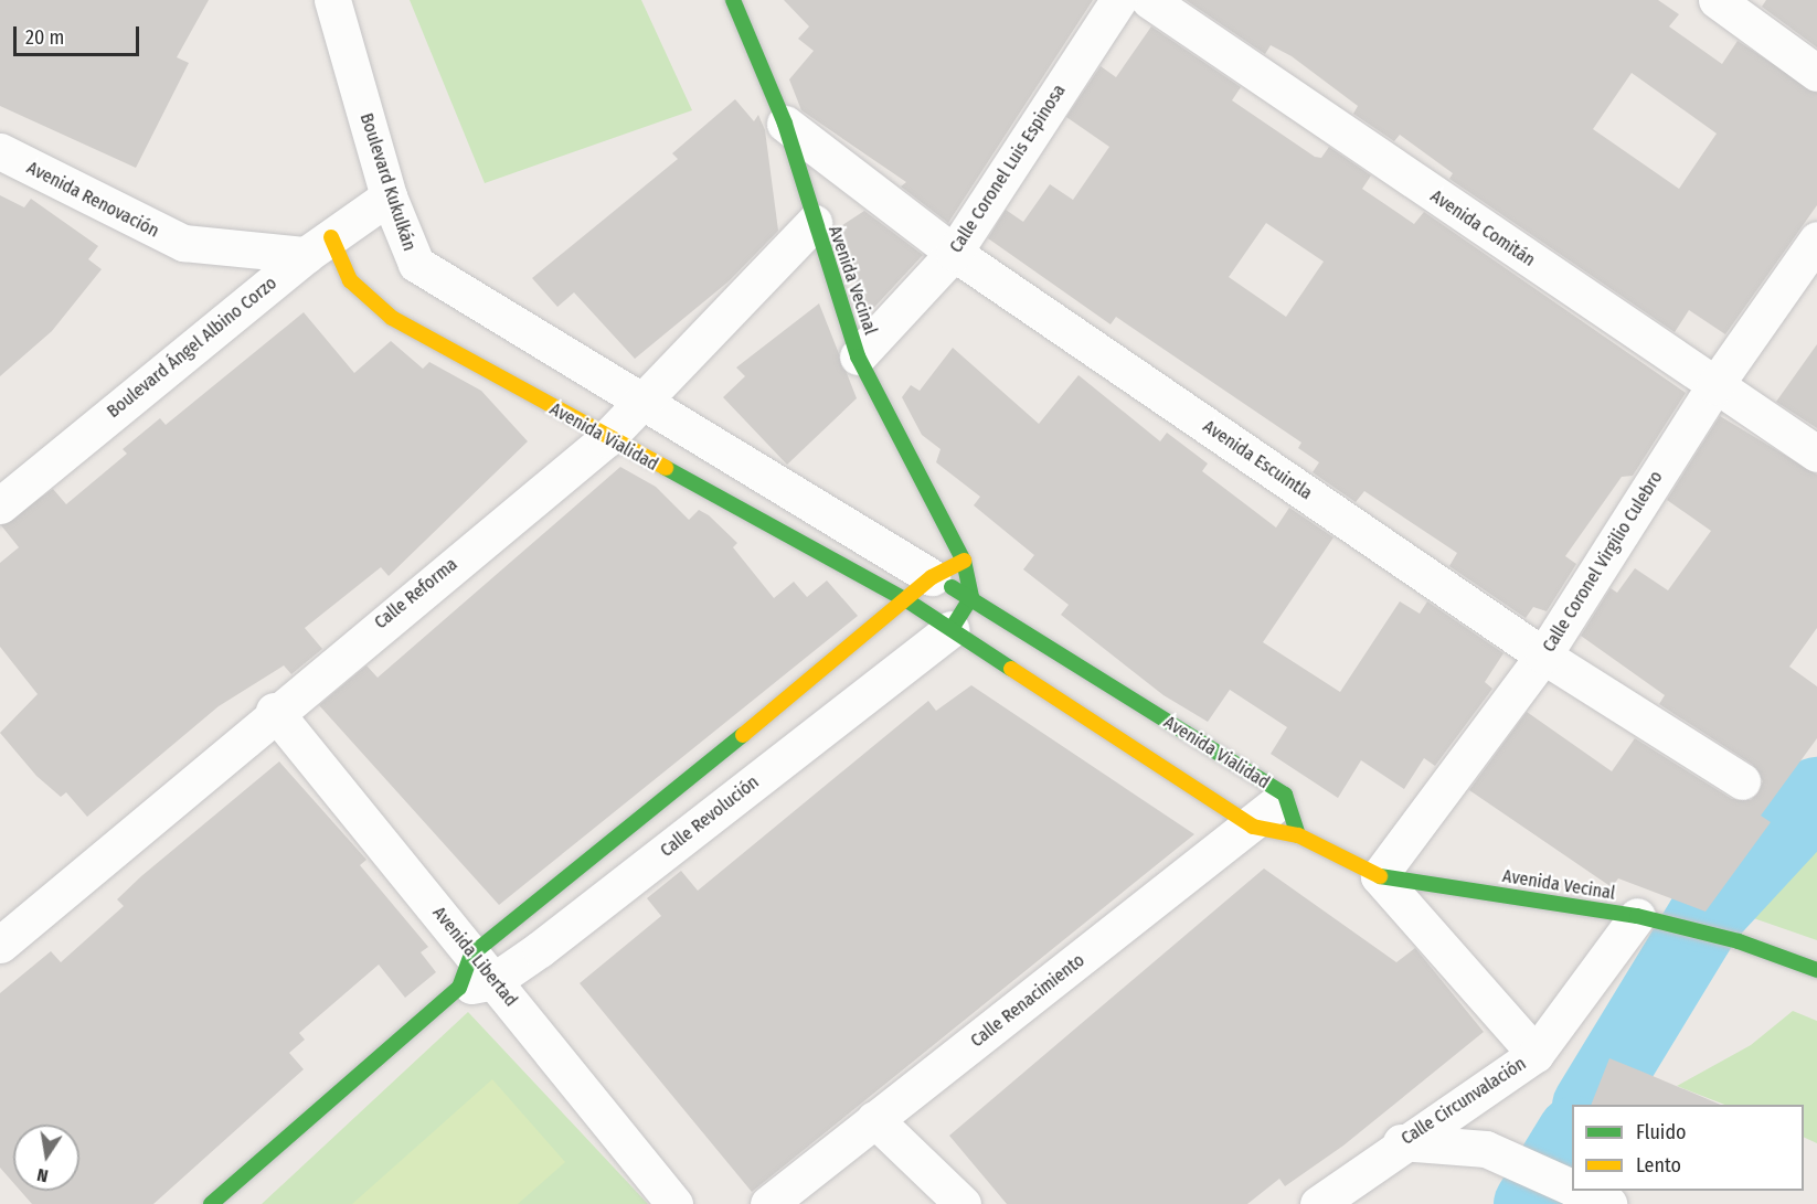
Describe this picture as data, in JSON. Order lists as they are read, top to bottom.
{
  "streets": {
    "street": [
      "Calle Coronel Luis Espinosa",
      "Boulevard Kukulkán",
      "Avenida Renovación",
      "Avenida Comitán",
      "Avenida Vecinal",
      "Boulevard Ángel Albino Corzo",
      "Avenida Vialidad",
      "Avenida Escuintla",
      "Calle Coronel Virgilio Culebro",
      "Calle Reforma",
      "Calle Revolución",
      "Avenida Libertad",
      "Calle Renacimiento",
      "Calle Circunvalación"
    ]
  },
  "crossings": [
    ["Calle Coronel Luis Espinosa", "Avenida Vecinal"],
    ["Calle Coronel Luis Espinosa", "Avenida Escuintla"],
    ["Boulevard Kukulkán", "Boulevard Ángel Albino Corzo"],
    ["Boulevard Kukulkán", "Avenida Vialidad"],
    ["Boulevard Kukulkán", "Calle Reforma"],
    ["Avenida Renovación", "Boulevard Ángel Albino Corzo"],
    ["Avenida Renovación", "Avenida Vialidad"],
    ["Avenida Comitán", "Calle Coronel Virgilio Culebro"],
    ["Avenida Vecinal", "Avenida Vialidad"],
    ["Avenida Vecinal", "Avenida Escuintla"],
    ["Avenida Vecinal", "Calle Coronel Virgilio Culebro"],
    ["Avenida Vecinal", "Calle Reforma"],
    ["Avenida Vecinal", "Calle Circunvalación"],
    ["Boulevard Ángel Albino Corzo", "Avenida Vialidad"],
    ["Avenida Vialidad", "Calle Reforma"],
    ["Avenida Vialidad", "Calle Revolución"],
    ["Avenida Vialidad", "Calle Renacimiento"],
    ["Avenida Escuintla", "Calle Coronel Virgilio Culebro"],
    ["Calle Reforma", "Avenida Libertad"],
    ["Calle Revolución", "Avenida Libertad"]
  ],
  "legend": ["Fluido", "Lento"],
  "scale_bar": "20 m",
  "north": "bottom"
}
